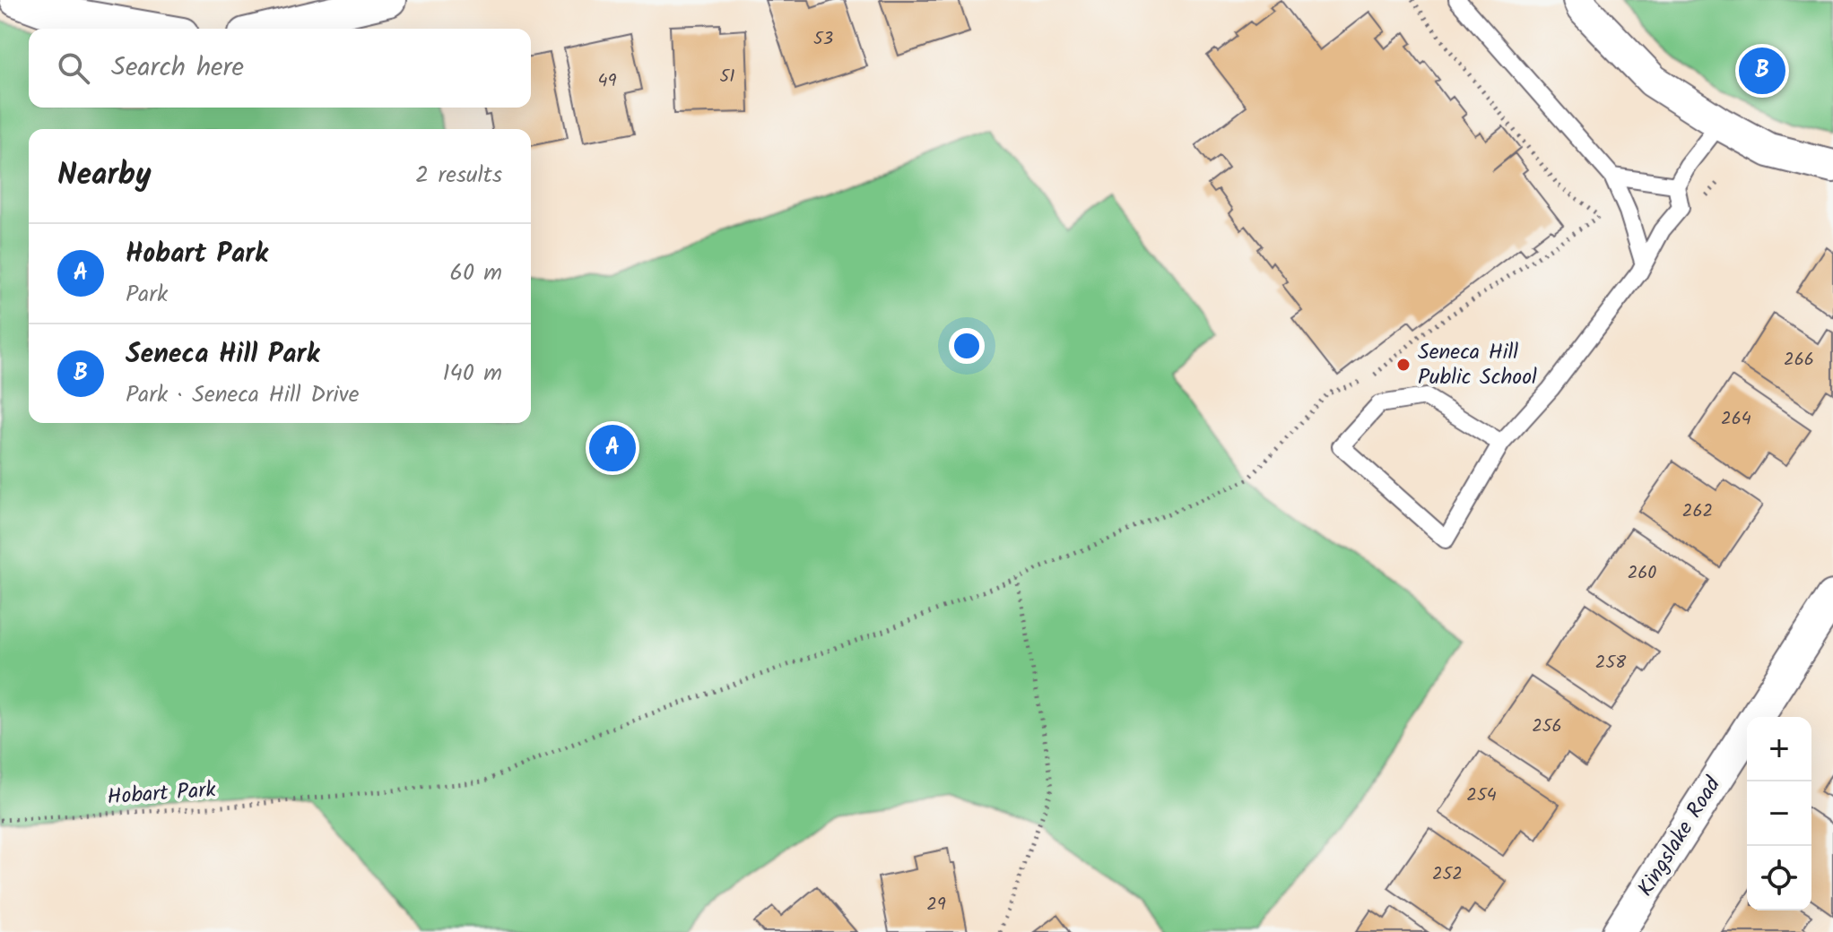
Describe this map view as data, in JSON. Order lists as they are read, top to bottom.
{
  "streets": {
    "street": ["Kingslake Road"],
    "path": ["Hobart Park"]
  },
  "places": ["Seneca Hill Public School"],
  "house_numbers": [
    "53",
    "51",
    "49",
    "266",
    "264",
    "262",
    "260",
    "258",
    "256",
    "254",
    "252",
    "29"
  ],
  "page": {
    "search": "Search here",
    "pins": ["B", "A"],
    "heading": ["Nearby", "2 results"],
    "list": [
      {
        "mark": "A",
        "name": "Hobart Park",
        "note": "Park",
        "value": "60 m"
      },
      {
        "mark": "B",
        "name": "Seneca Hill Park",
        "note": "Park · Seneca Hill Drive",
        "value": "140 m"
      }
    ],
    "map_buttons": ["+", "−"]
  }
}
